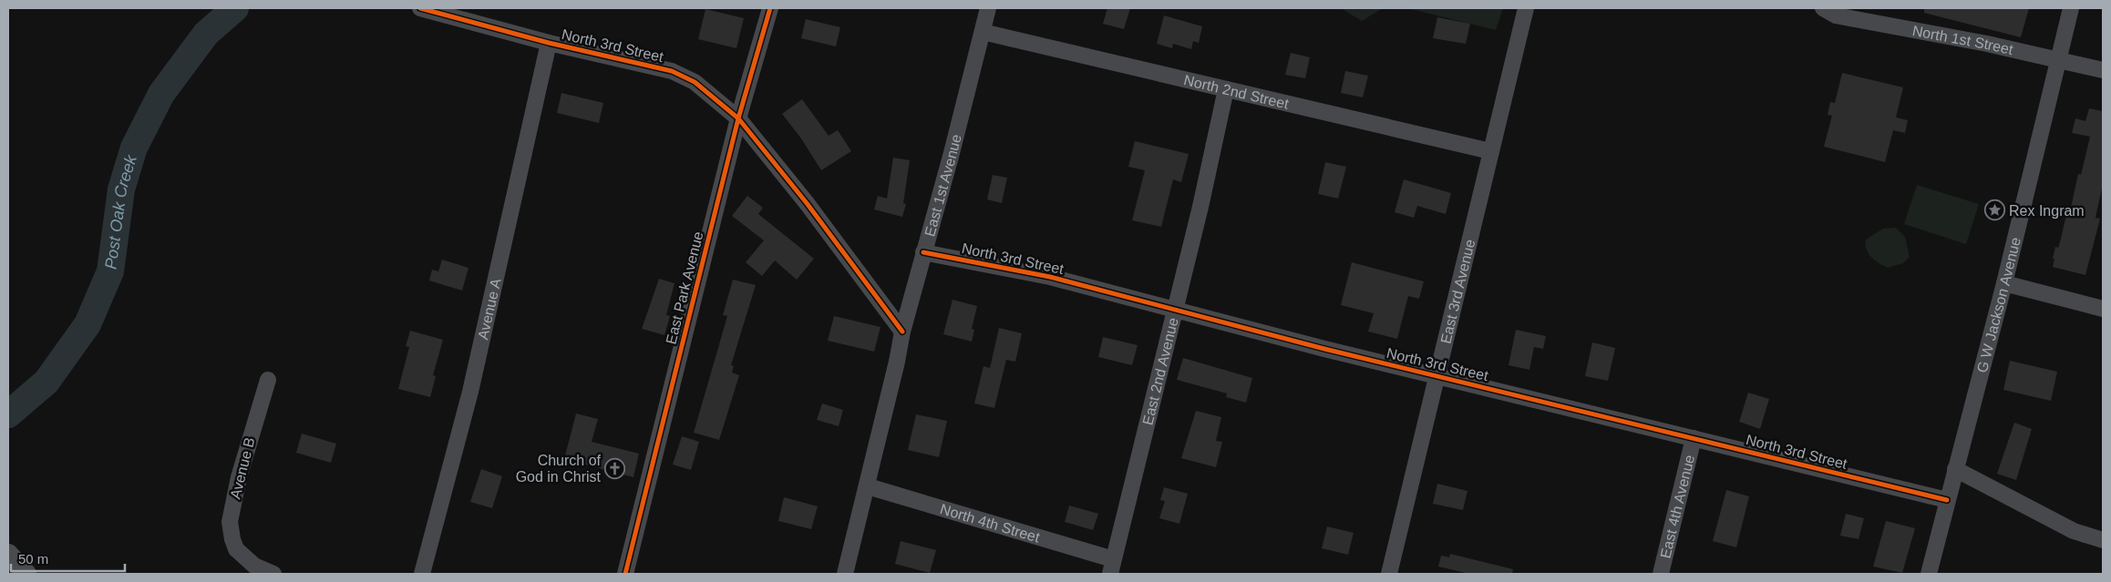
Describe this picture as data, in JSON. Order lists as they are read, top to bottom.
{
  "streets": {
    "street": [
      "North 1st Street",
      "North 3rd Street",
      "North 2nd Street",
      "East 1st Avenue",
      "East Park Avenue",
      "East 3rd Avenue",
      "G W Jackson Avenue",
      "Avenue A",
      "East 2nd Avenue",
      "Avenue B",
      "East 4th Avenue",
      "North 4th Street"
    ]
  },
  "crossings": [
    ["North 1st Street", "G W Jackson Avenue"],
    ["North 3rd Street", "East 1st Avenue"],
    ["North 3rd Street", "East Park Avenue"],
    ["North 3rd Street", "East 3rd Avenue"],
    ["North 3rd Street", "G W Jackson Avenue"],
    ["North 3rd Street", "Avenue A"],
    ["North 3rd Street", "East 2nd Avenue"],
    ["North 3rd Street", "East 4th Avenue"],
    ["North 2nd Street", "East 1st Avenue"],
    ["North 2nd Street", "East 3rd Avenue"],
    ["North 2nd Street", "East 2nd Avenue"],
    ["East 1st Avenue", "North 4th Street"],
    ["East 2nd Avenue", "North 4th Street"]
  ],
  "water": ["Post Oak Creek"],
  "places": {
    "place": ["Rex Ingram"],
    "church": ["Church of God in Christ"]
  },
  "scale_bar": "50 m"
}
